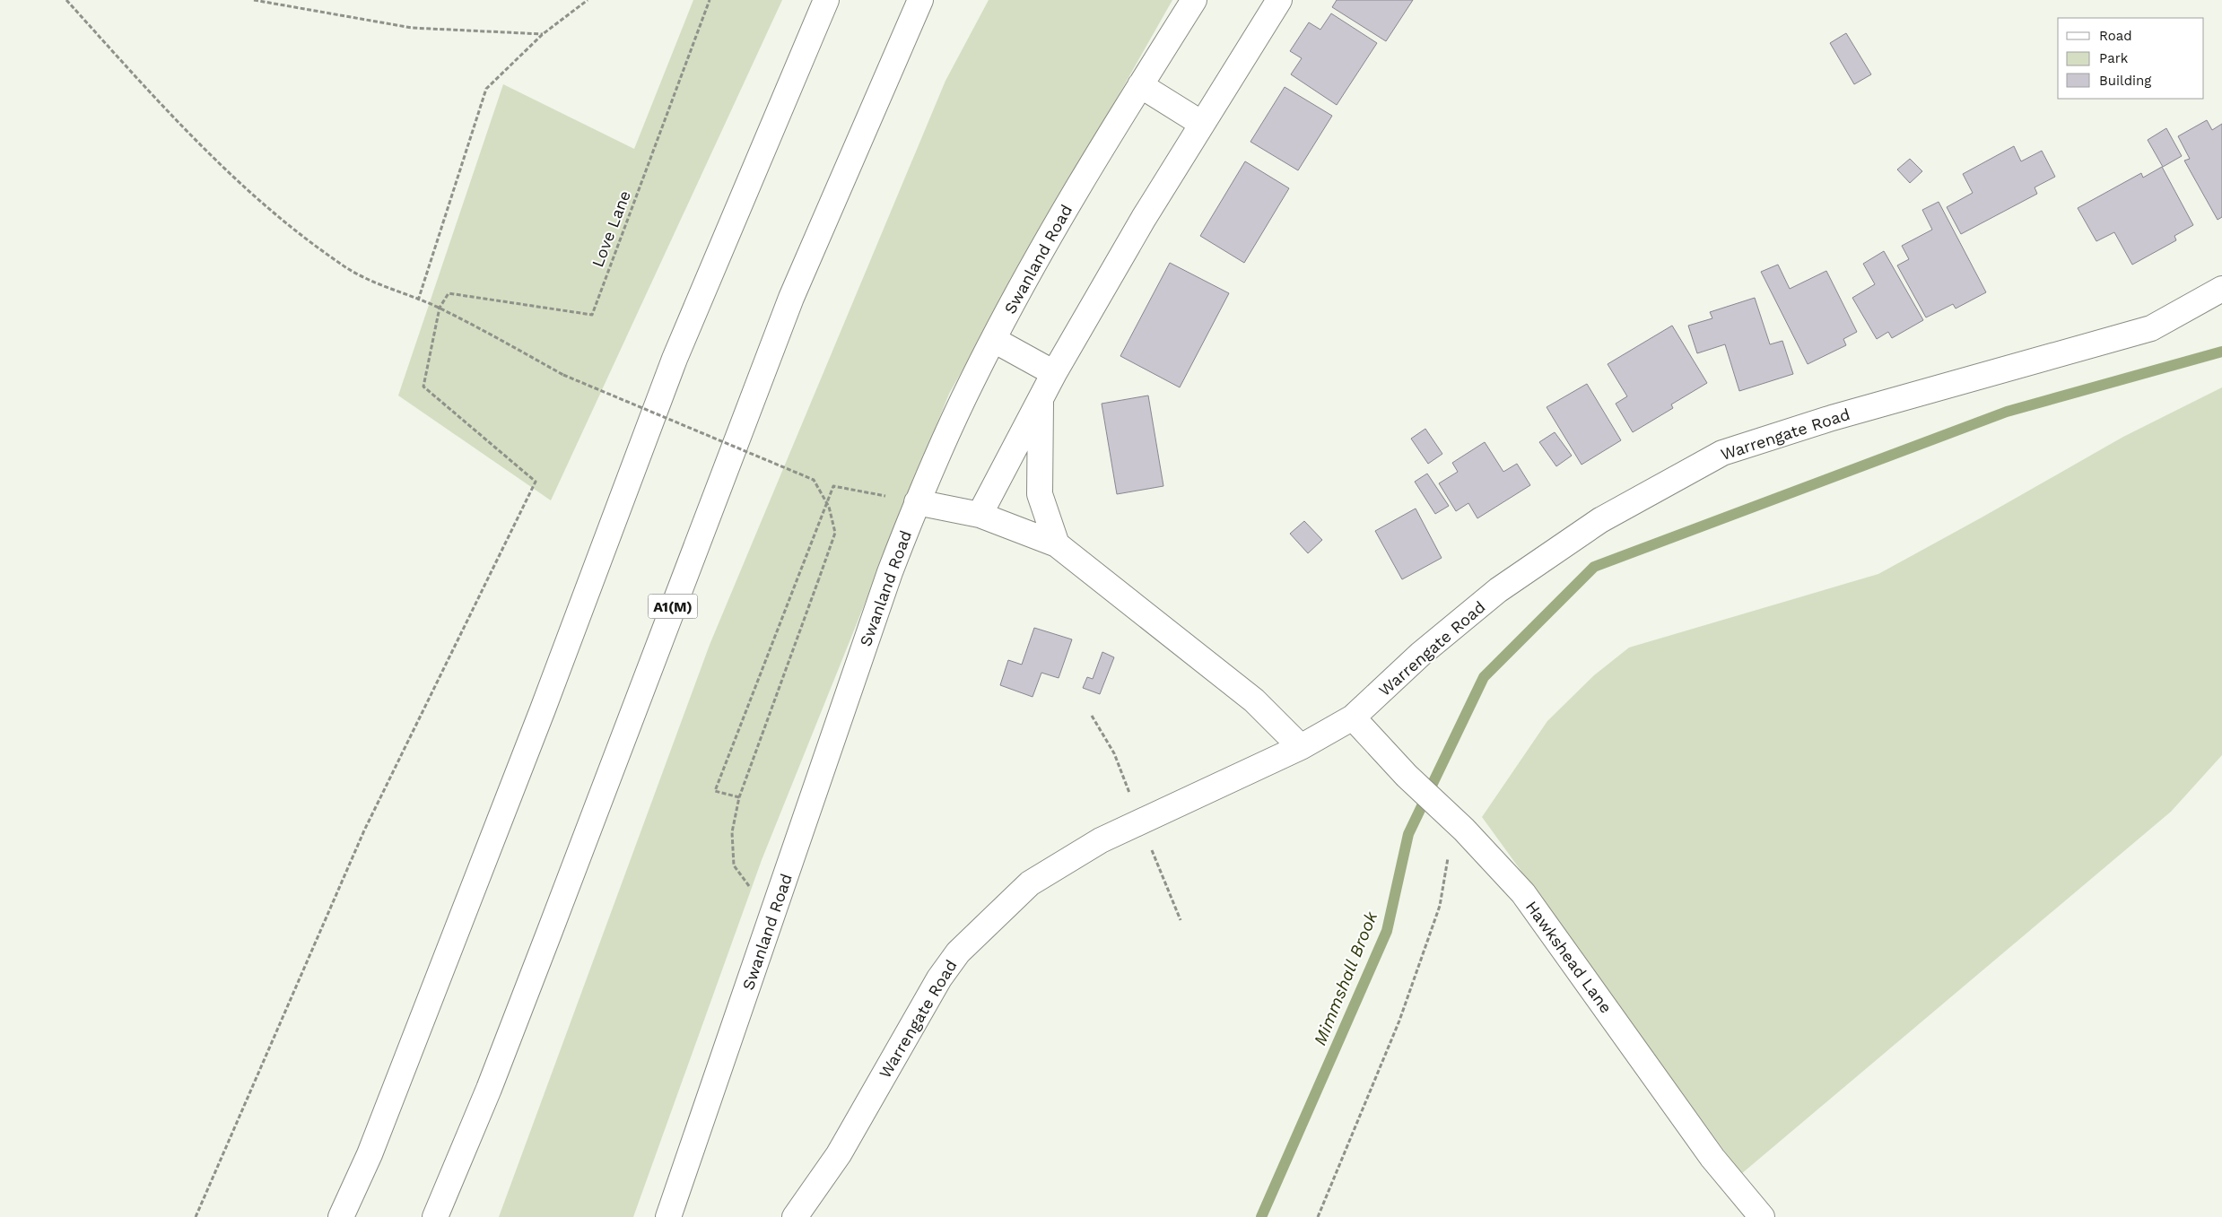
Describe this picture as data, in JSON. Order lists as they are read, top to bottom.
{
  "streets": {
    "main road": [
      "Swanland Road",
      "Warrengate Road",
      "A1(M)",
      "Hawkshead Lane"
    ],
    "path": ["Love Lane"]
  },
  "crossings": [
    ["Warrengate Road", "Hawkshead Lane"]
  ],
  "water": ["Mimmshall Brook"],
  "legend": ["Road", "Park", "Building"]
}
